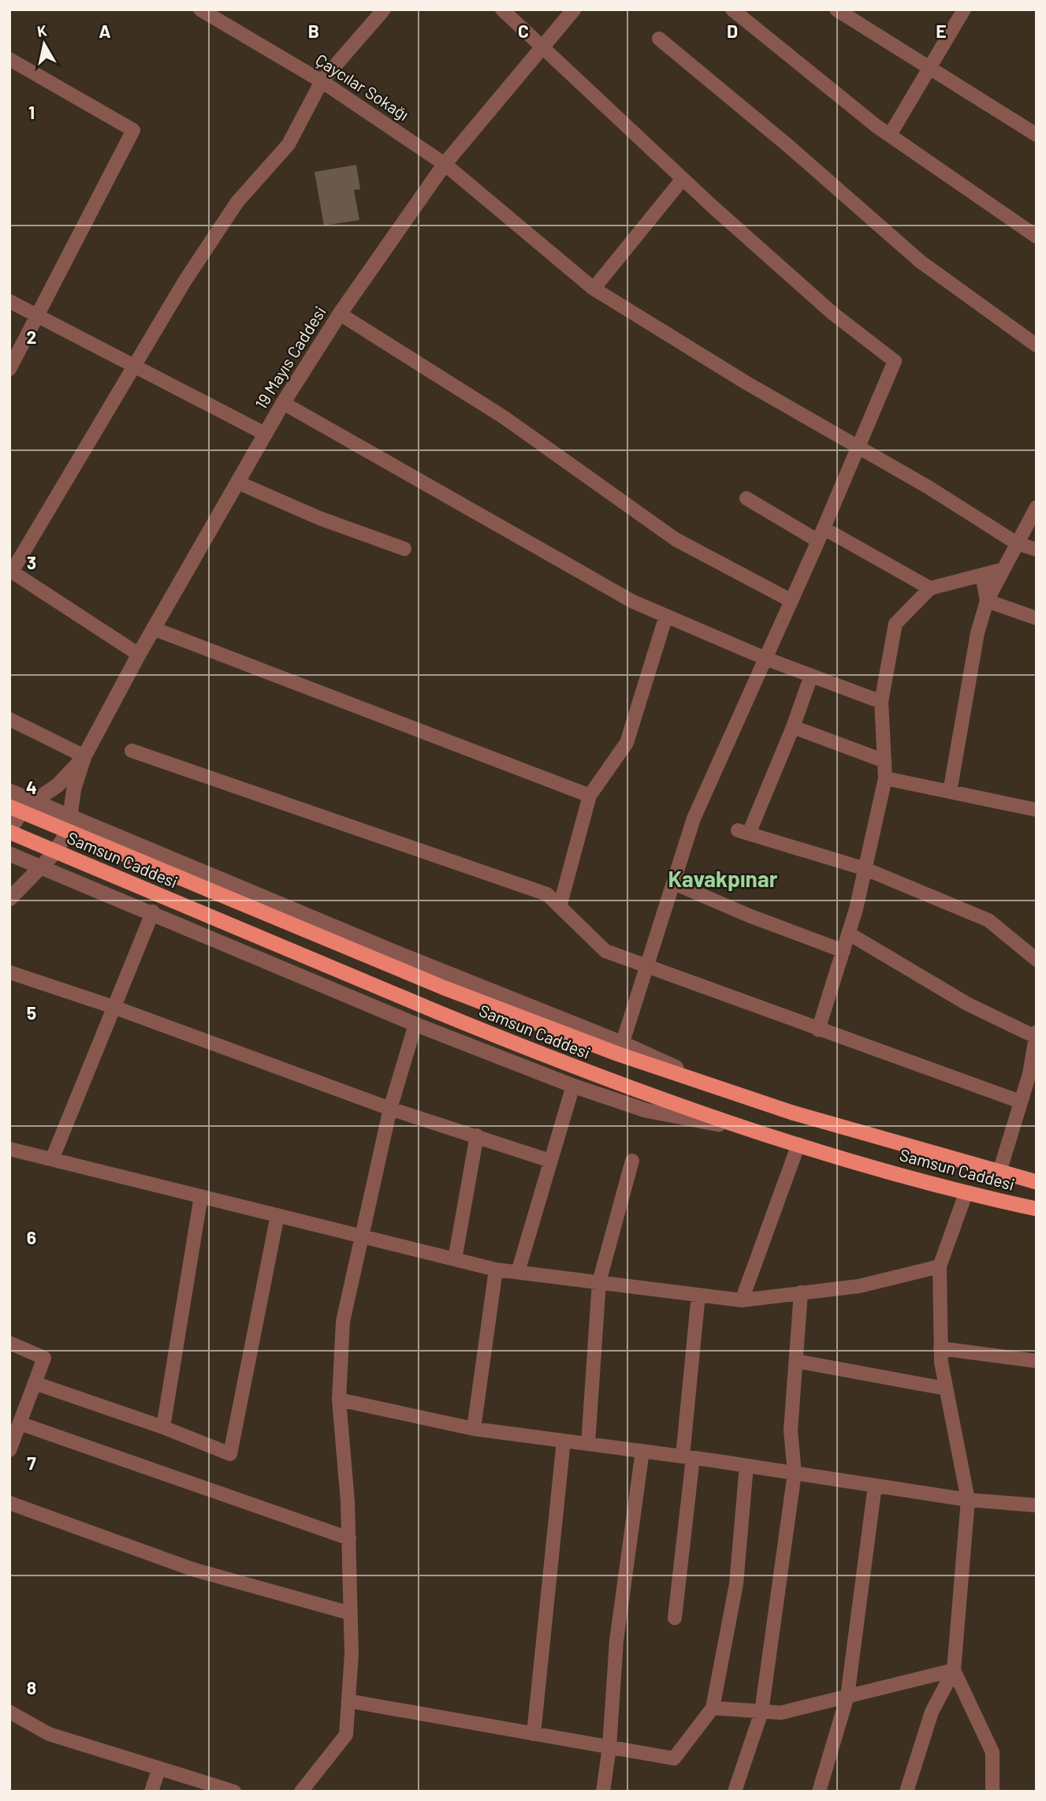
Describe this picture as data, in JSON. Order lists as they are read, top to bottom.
{
  "streets": {
    "highway": ["Samsun Caddesi"],
    "street": ["Çaycılar Sokağı", "19 Mayıs Caddesi"]
  },
  "crossings": [
    ["Çaycılar Sokağı", "19 Mayıs Caddesi"],
    ["19 Mayıs Caddesi", "Samsun Caddesi"]
  ],
  "districts": ["Kavakpınar"],
  "north": "top",
  "grid": {
    "columns": [
      "A",
      "B",
      "C",
      "D",
      "E"
    ],
    "rows": [
      "1",
      "2",
      "3",
      "4",
      "5",
      "6",
      "7",
      "8"
    ]
  }
}
